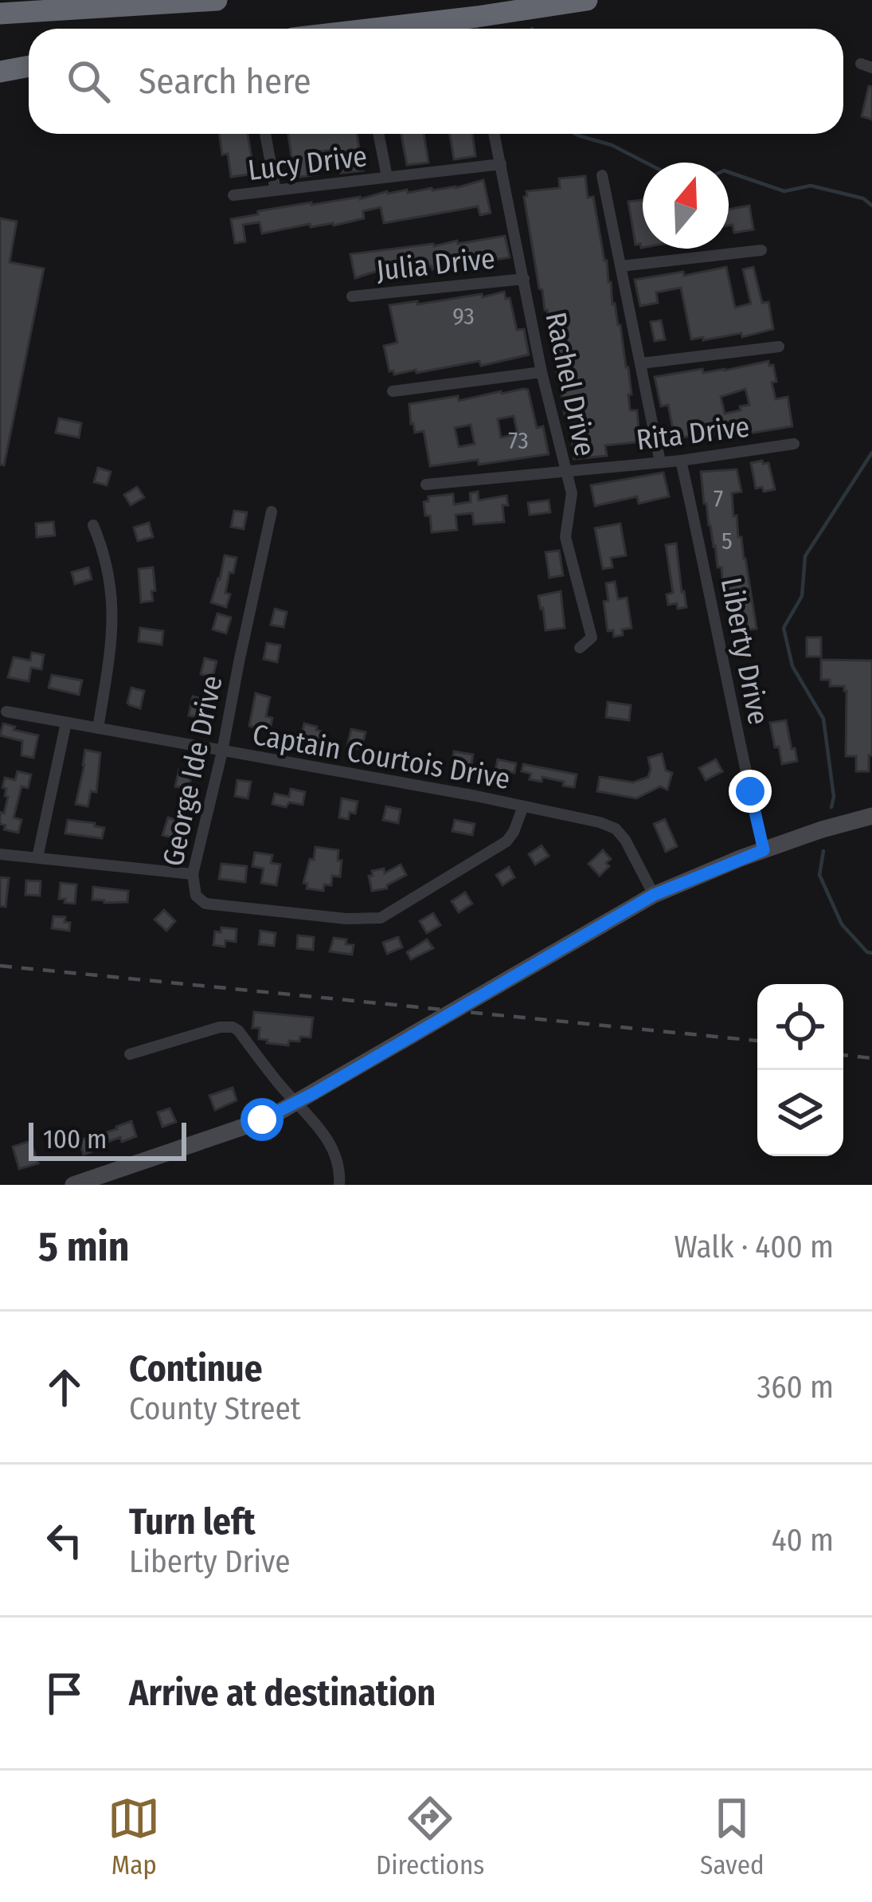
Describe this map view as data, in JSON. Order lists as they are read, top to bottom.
{
  "streets": {
    "street": [
      "Lucy Drive",
      "Julia Drive",
      "Rachel Drive",
      "Rita Drive",
      "Liberty Drive",
      "Captain Courtois Drive",
      "George Ide Drive"
    ]
  },
  "crossings": [
    ["Lucy Drive", "Rachel Drive"],
    ["Julia Drive", "Rachel Drive"],
    ["Rachel Drive", "Rita Drive"],
    ["Rita Drive", "Liberty Drive"],
    ["Captain Courtois Drive", "George Ide Drive"]
  ],
  "house_numbers": [
    "93",
    "73",
    "7",
    "5"
  ],
  "scale_bar": "100 m",
  "north": "top",
  "page": {
    "search": "Search here",
    "scale": "100 m",
    "heading": ["5 min", "Walk · 400 m"],
    "list": [
      ["Continue", "County Street", "360 m"],
      ["Turn left", "Liberty Drive", "40 m"],
      "Arrive at destination"
    ],
    "nav": ["Map", "Directions", "Saved"]
  }
}
